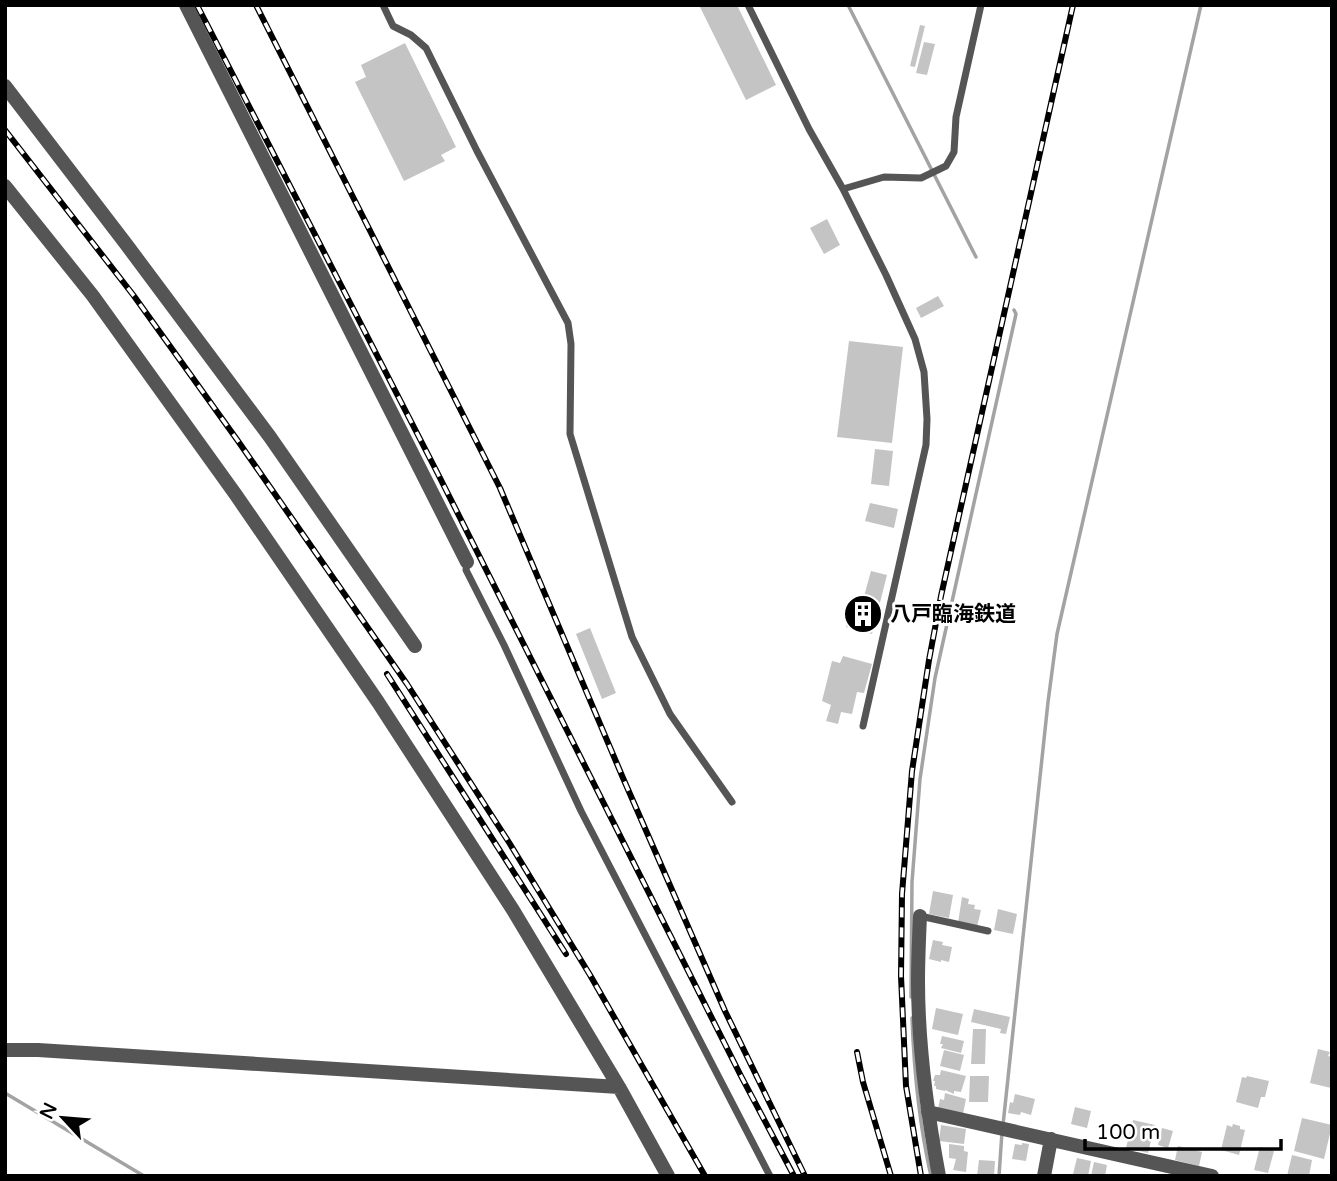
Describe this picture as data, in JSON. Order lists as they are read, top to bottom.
{
  "places": {
    "building": ["八戸臨海鉄道"]
  },
  "scale_bar": "100 m",
  "north": "top left"
}
